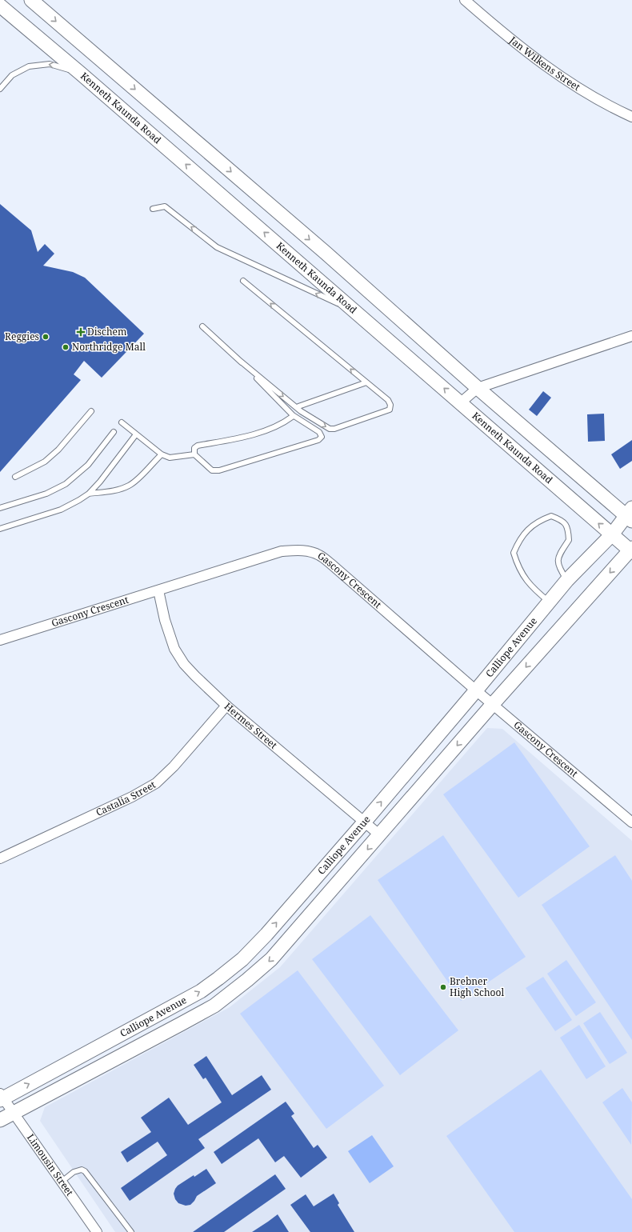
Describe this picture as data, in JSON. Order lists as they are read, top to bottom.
{
  "streets": {
    "street": [
      "Jan Wilkens Street",
      "Kenneth Kaunda Road",
      "Gascony Crescent",
      "Calliope Avenue",
      "Hermes Street",
      "Castalia Street",
      "Limousin Street"
    ]
  },
  "crossings": [
    ["Kenneth Kaunda Road", "Calliope Avenue"],
    ["Gascony Crescent", "Calliope Avenue"],
    ["Gascony Crescent", "Hermes Street"],
    ["Calliope Avenue", "Hermes Street"],
    ["Calliope Avenue", "Limousin Street"],
    ["Hermes Street", "Castalia Street"]
  ],
  "places": {
    "health": ["Dischem"],
    "other": ["Reggies", "Northridge Mall", "Brebner High School"]
  }
}
